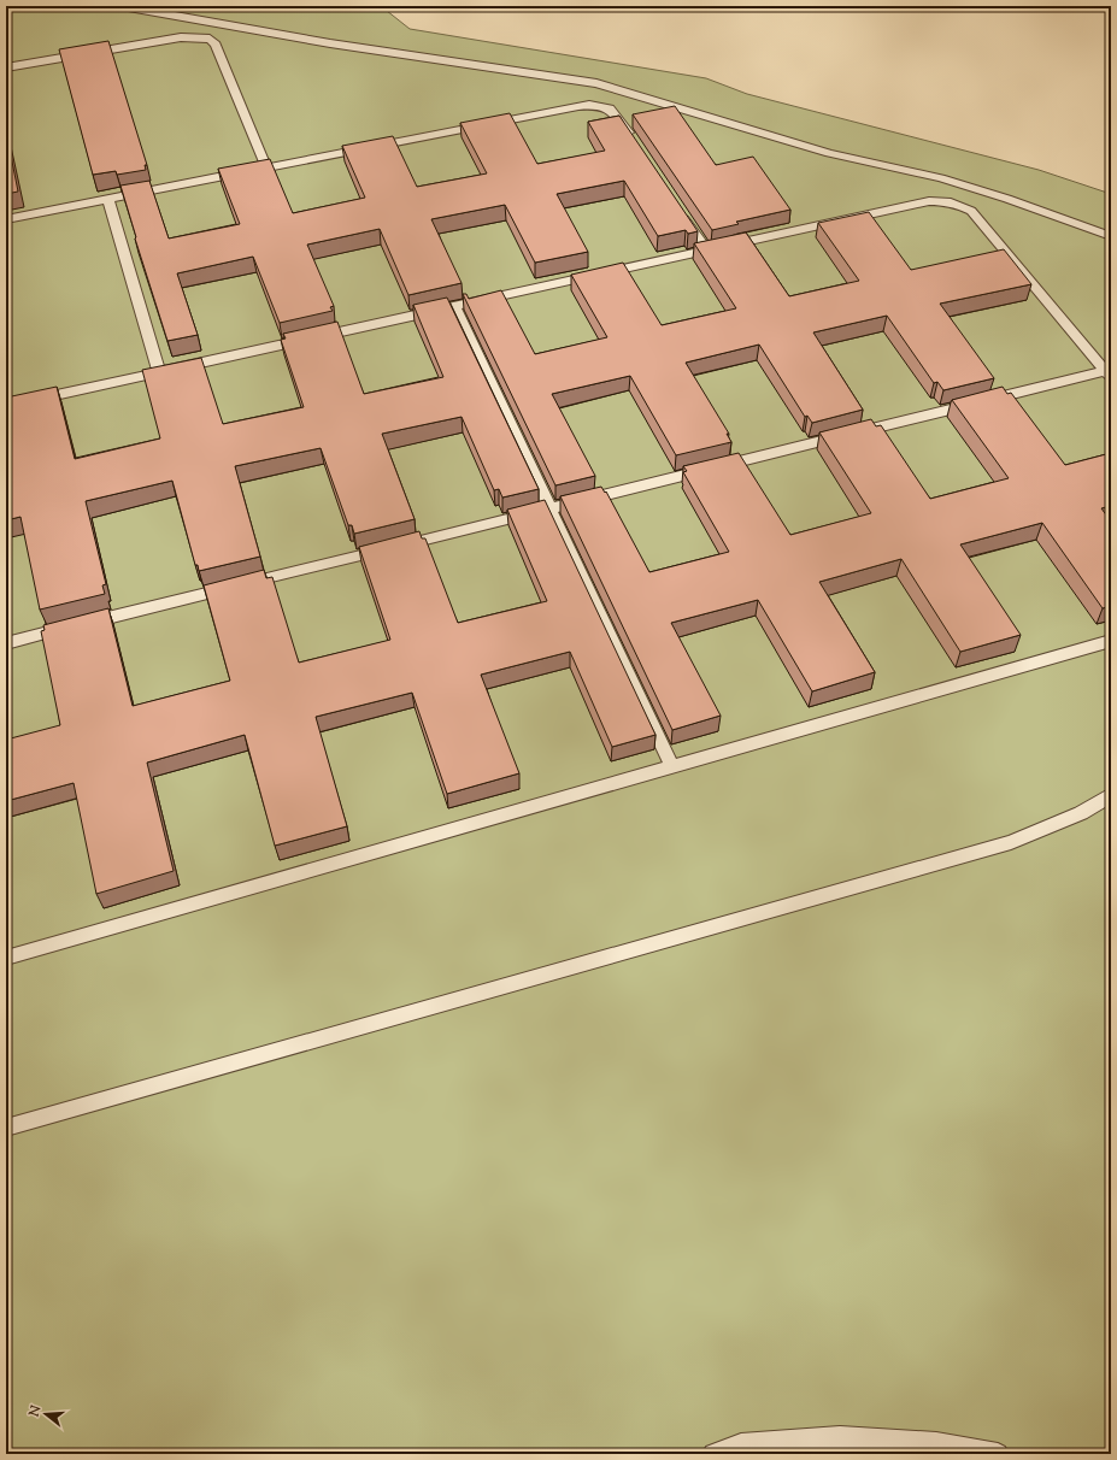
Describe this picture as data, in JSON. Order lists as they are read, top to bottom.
{
  "north": "left"
}
